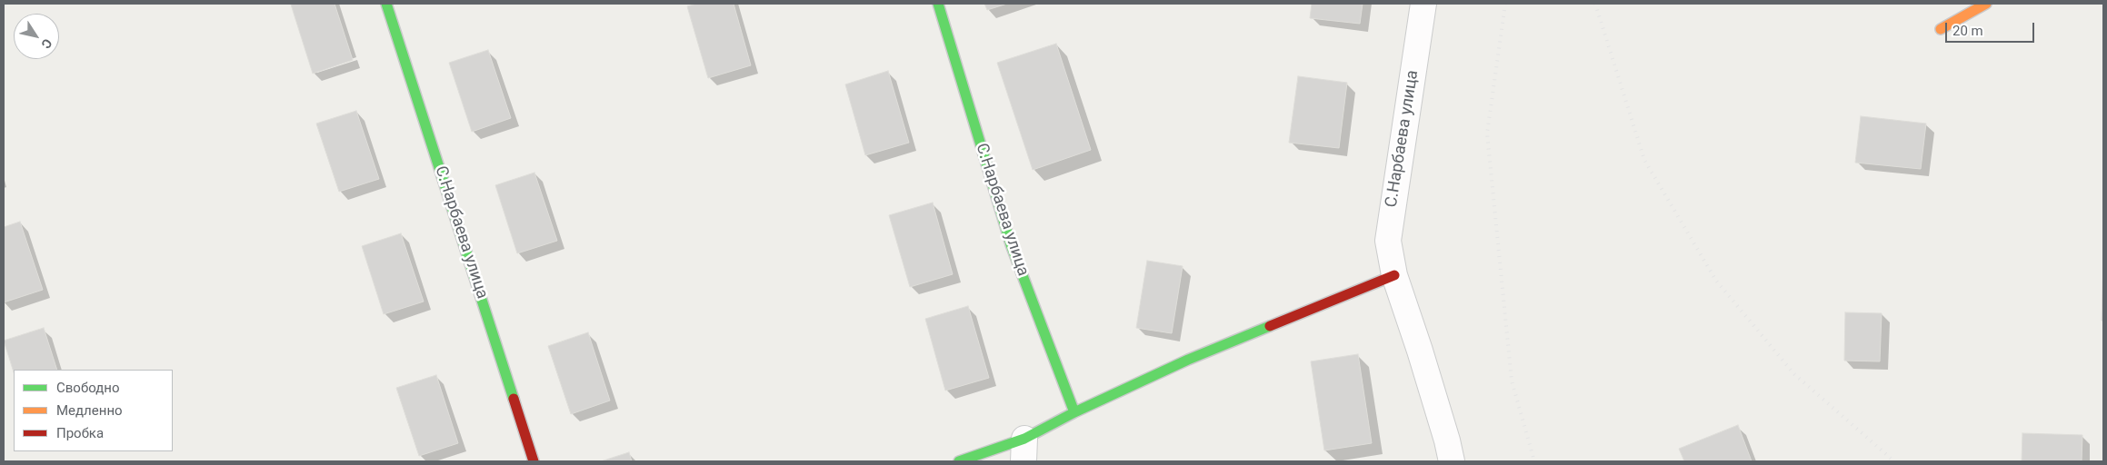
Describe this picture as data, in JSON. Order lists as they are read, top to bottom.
{
  "streets": {
    "street": ["С.Нарбаева улица"]
  },
  "legend": ["Свободно", "Медленно", "Пробка"],
  "scale_bar": "20 m",
  "north": "bottom right"
}
